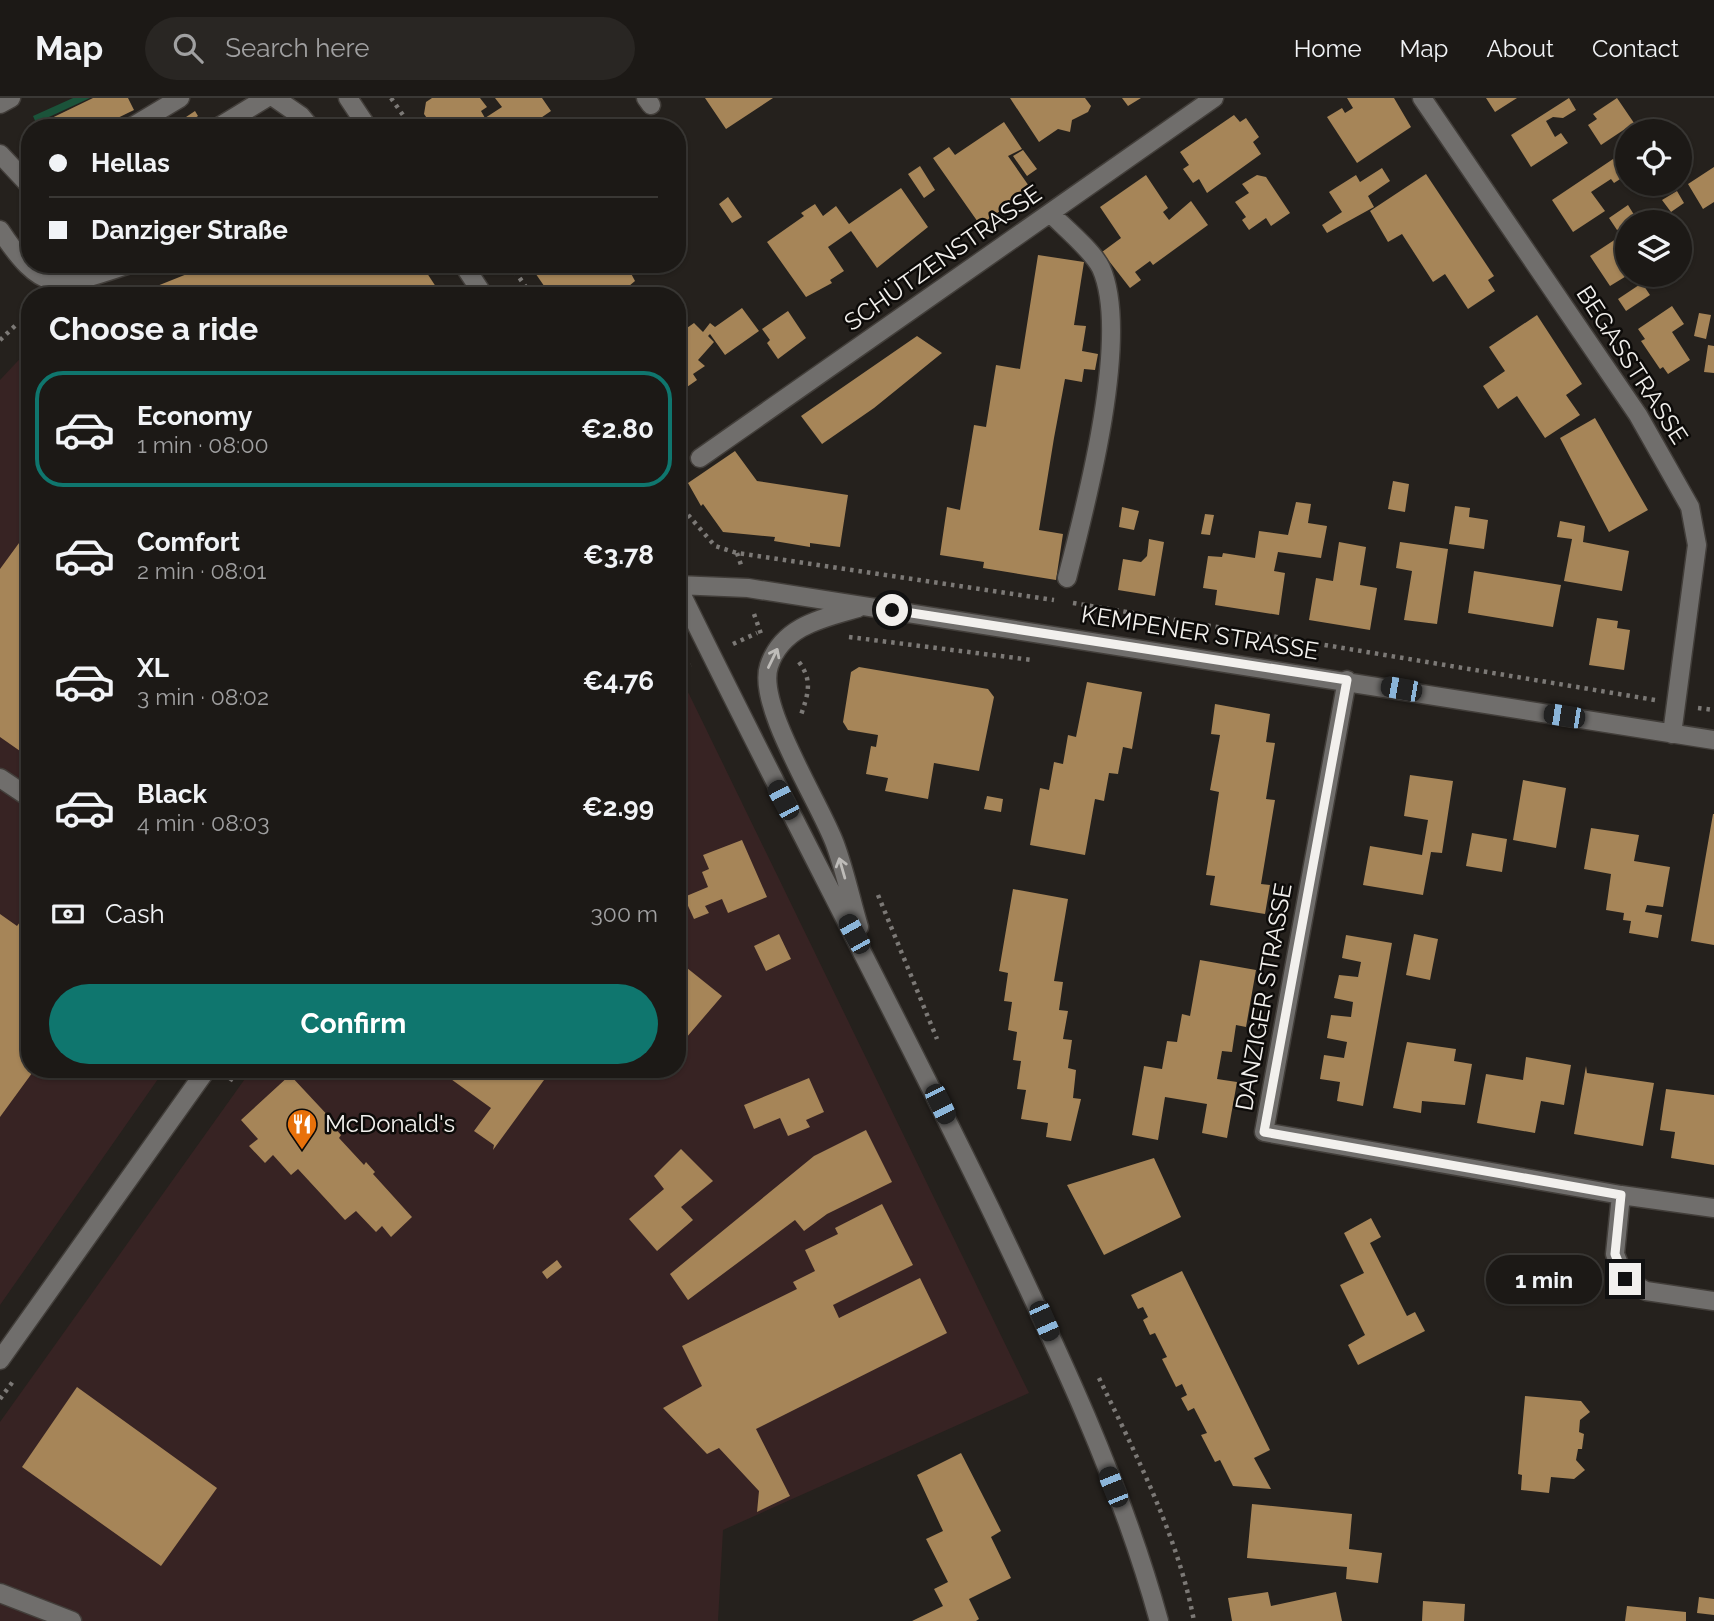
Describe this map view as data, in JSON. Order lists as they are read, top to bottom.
{
  "streets": {
    "street": [
      "SCHÜTZENSTRASSE",
      "BEGASSTRASSE",
      "KEMPENER STRASSE",
      "DANZIGER STRASSE"
    ]
  },
  "crossings": [
    ["BEGASSTRASSE", "KEMPENER STRASSE"],
    ["KEMPENER STRASSE", "DANZIGER STRASSE"]
  ],
  "places": {
    "restaurant": ["McDonald's"]
  },
  "page": {
    "header": "Map",
    "search": "Search here",
    "nav": [
      "Home",
      "Map",
      "About",
      "Contact"
    ],
    "banner": ["Hellas", "Danziger Straße"],
    "heading": "Choose a ride",
    "list": [
      {
        "name": "Economy",
        "note": "1 min · 08:00",
        "value": "€2.80"
      },
      {
        "name": "Comfort",
        "note": "2 min · 08:01",
        "value": "€3.78"
      },
      {
        "name": "XL",
        "note": "3 min · 08:02",
        "value": "€4.76"
      },
      {
        "name": "Black",
        "note": "4 min · 08:03",
        "value": "€2.99"
      }
    ],
    "pay": ["Cash", "300 m"],
    "buttons": "Confirm",
    "bubble": "1 min"
  }
}
